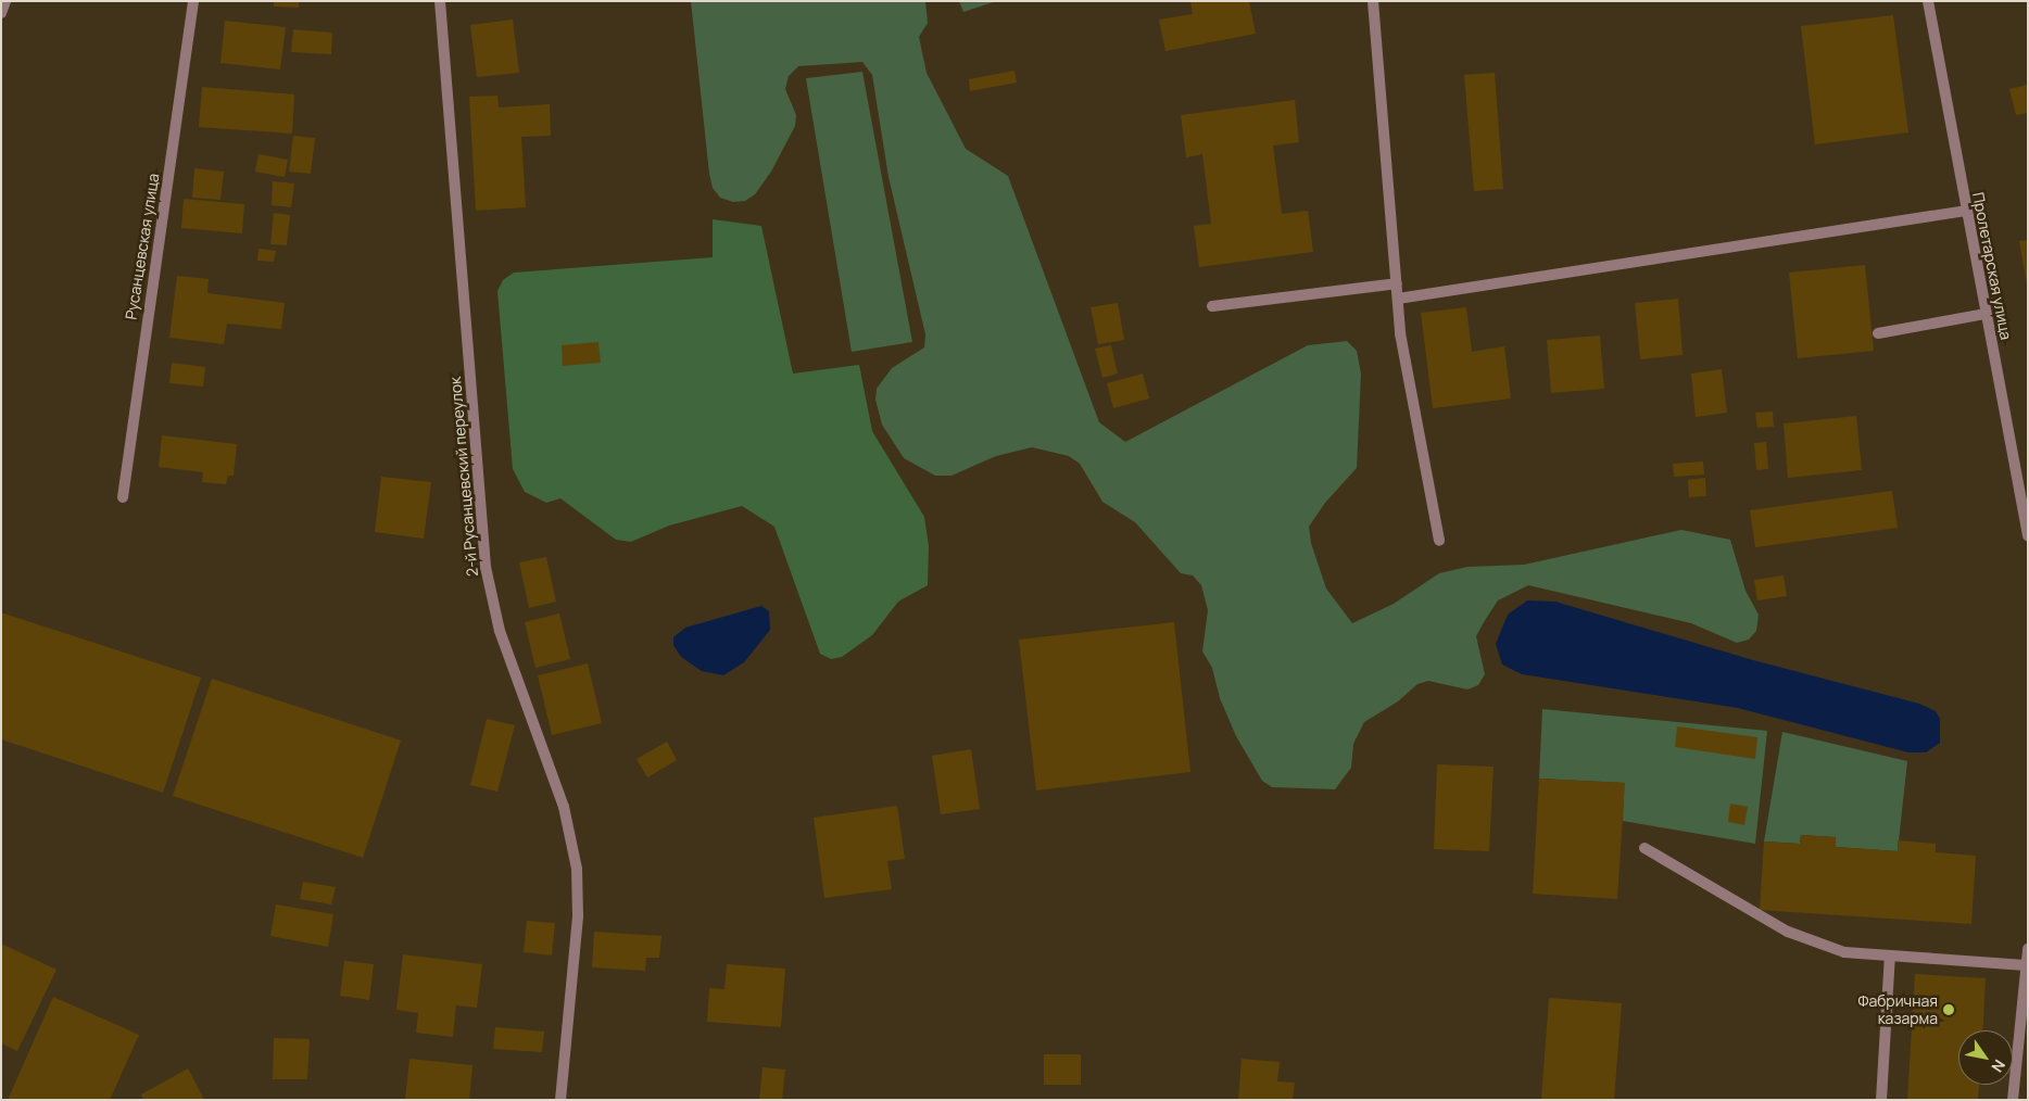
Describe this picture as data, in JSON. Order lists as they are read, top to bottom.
{
  "streets": {
    "street": ["Русанцевская улица", "Пролетарская улица", "2-й Русанцевский переулок"]
  },
  "places": ["Фабричная казарма"],
  "north": "bottom right"
}
